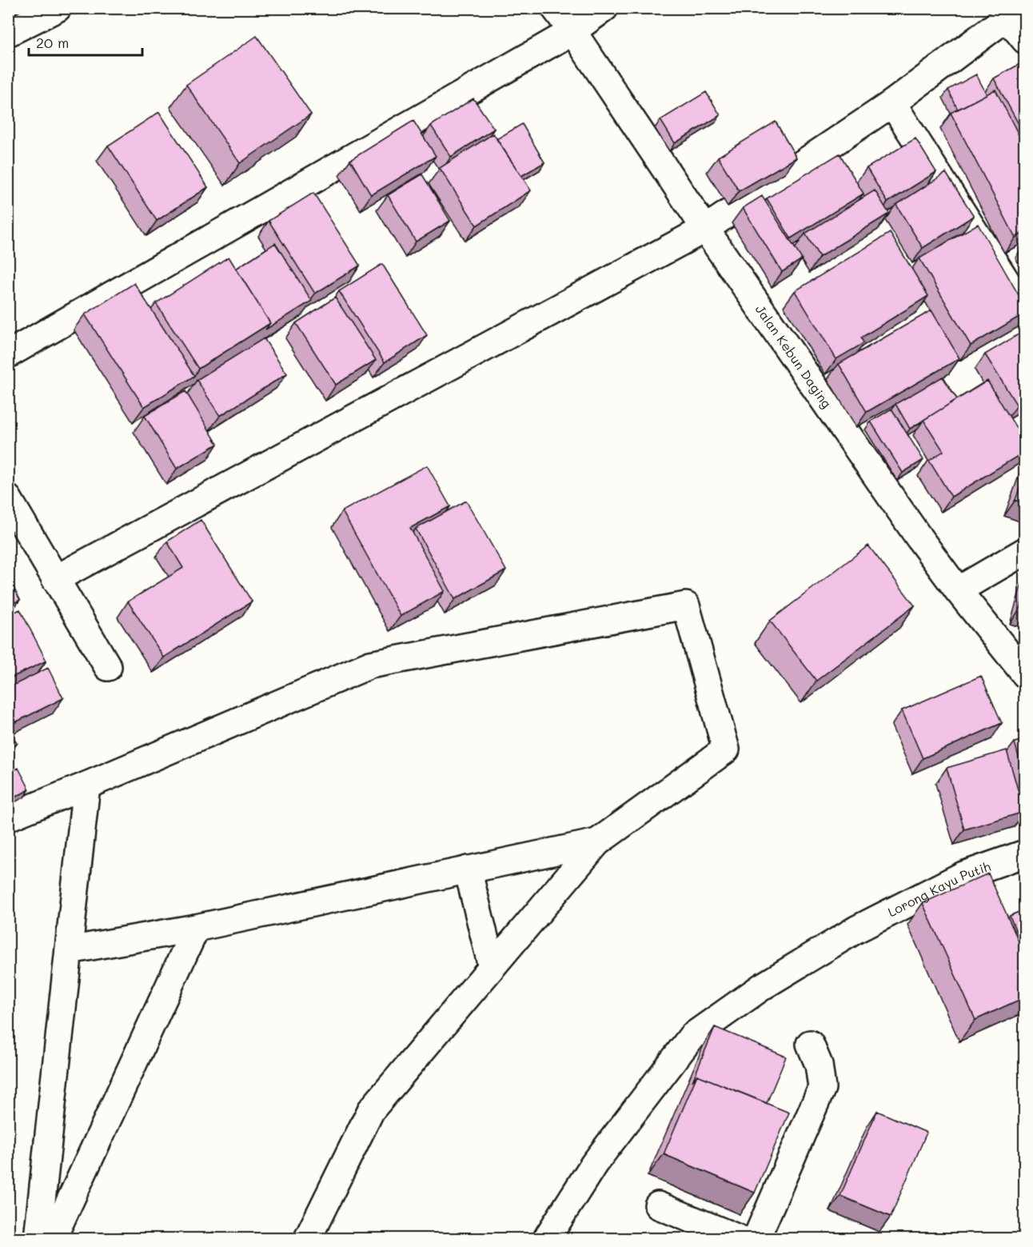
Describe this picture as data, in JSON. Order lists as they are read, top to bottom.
{
  "streets": {
    "street": ["Jalan Kebun Daging", "Lorong Kayu Putih"]
  },
  "scale_bar": "20 m"
}
